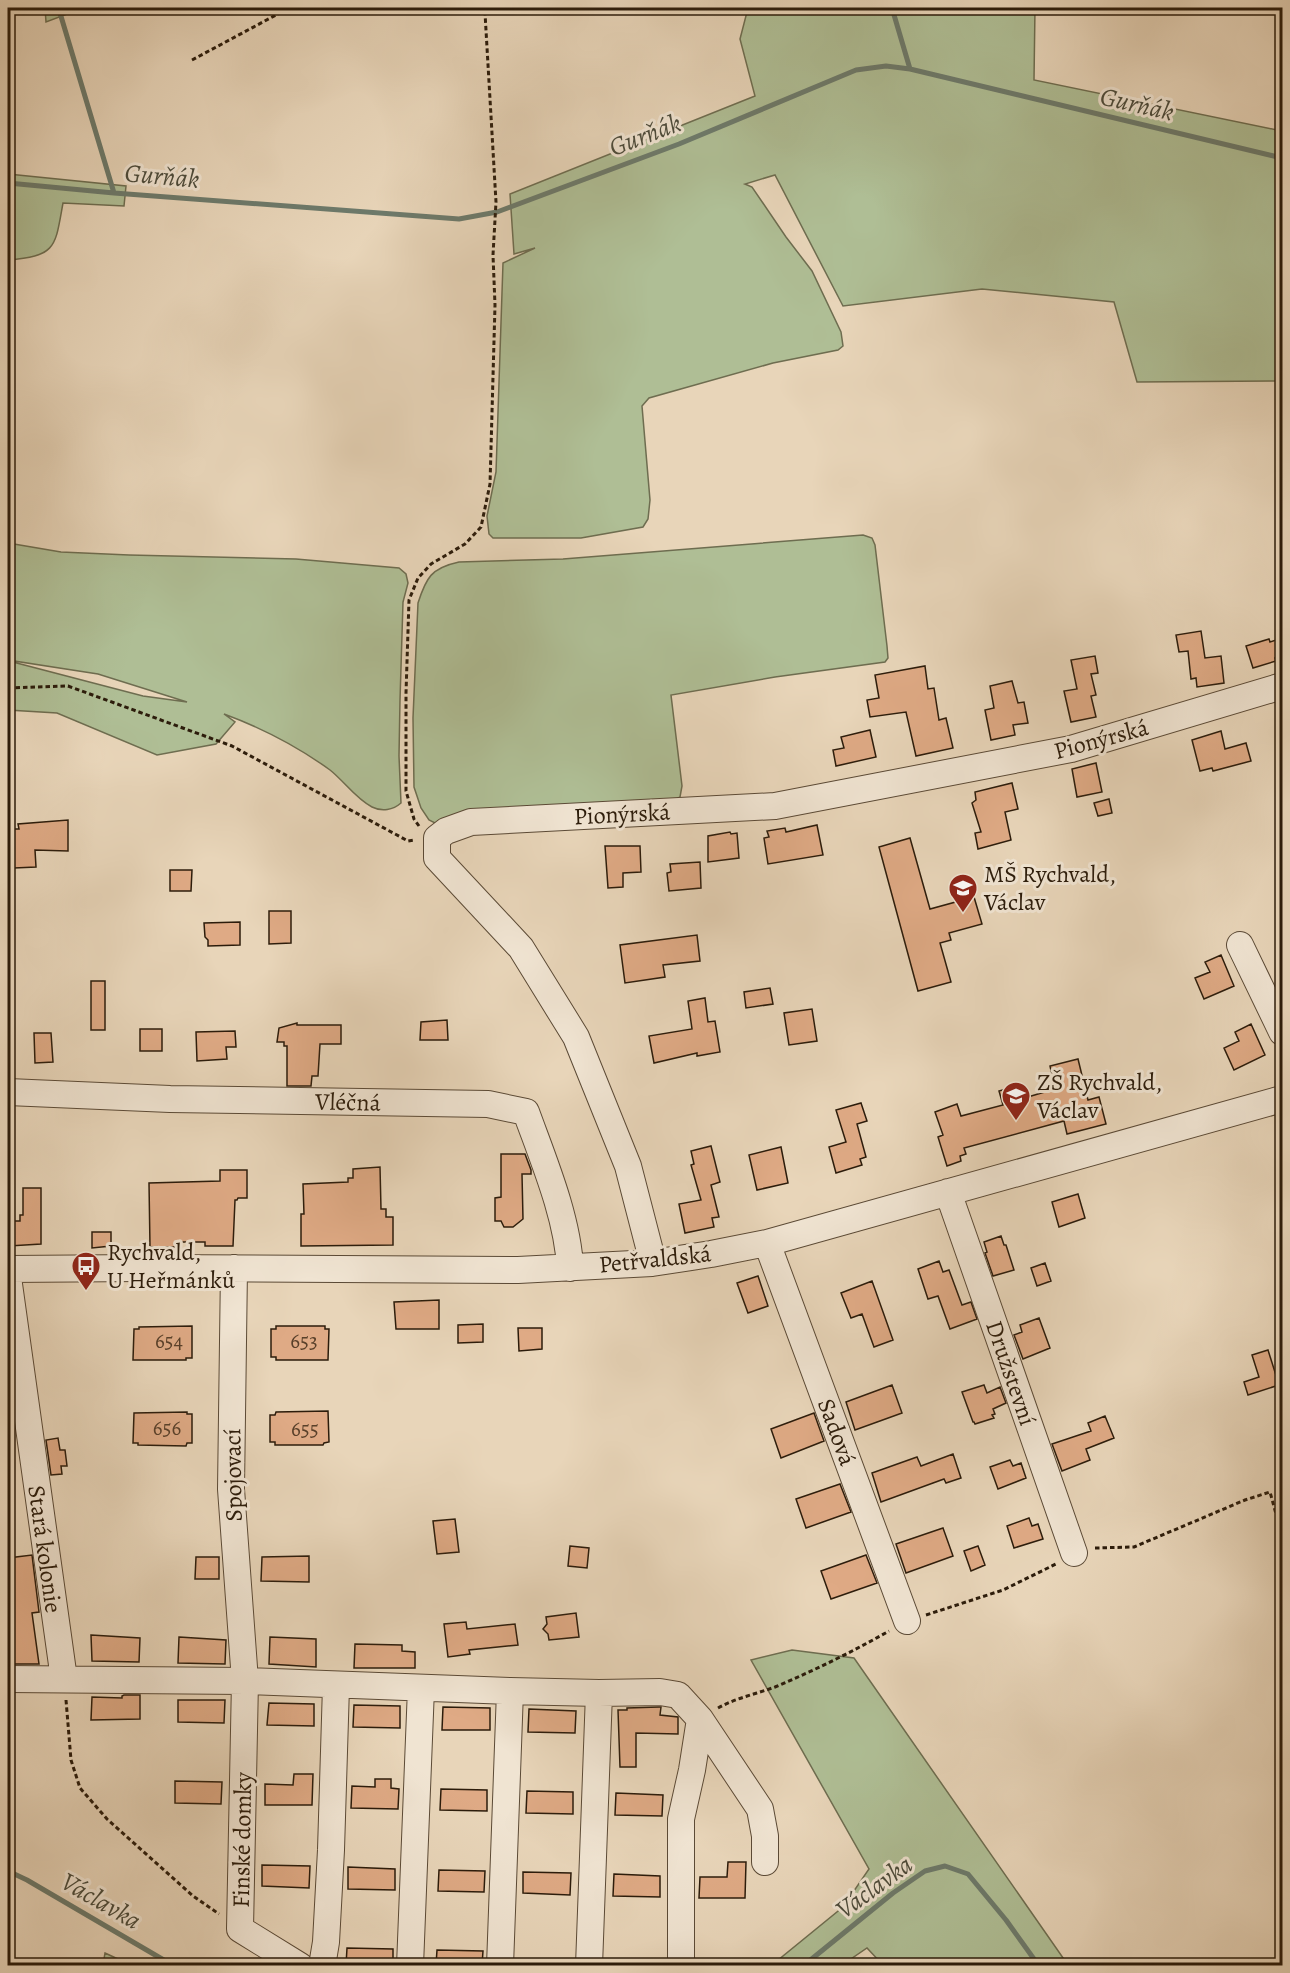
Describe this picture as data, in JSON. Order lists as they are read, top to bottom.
{
  "streets": {
    "street": [
      "Pionýrská",
      "Vléčná",
      "Petřvaldská",
      "Družstevní",
      "Sadová",
      "Spojovací",
      "Stará kolonie",
      "Finské domky"
    ]
  },
  "crossings": [
    ["Pionýrská", "Petřvaldská"],
    ["Vléčná", "Petřvaldská"],
    ["Petřvaldská", "Družstevní"],
    ["Petřvaldská", "Sadová"],
    ["Petřvaldská", "Spojovací"],
    ["Spojovací", "Finské domky"]
  ],
  "water": ["Gurňák", "Václavka"],
  "places": {
    "school or university": ["MŠ Rychvald, Václav", "ZŠ Rychvald, Václav"],
    "bus stop": ["Rychvald, U Heřmánků"]
  },
  "house_numbers": [
    "654",
    "653",
    "656",
    "655"
  ]
}
